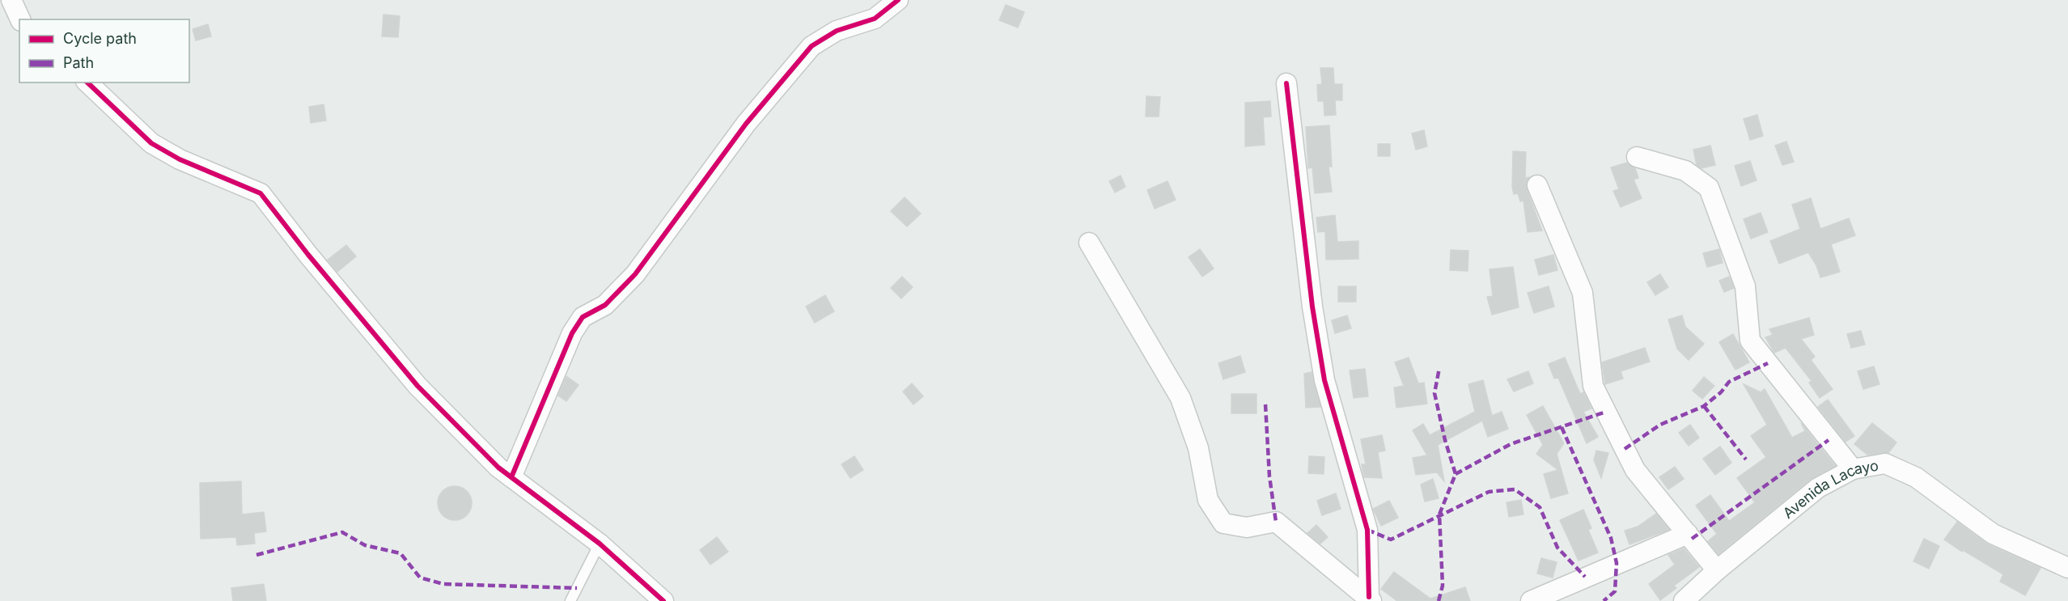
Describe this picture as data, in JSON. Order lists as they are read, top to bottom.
{
  "streets": {
    "street": ["Avenida Lacayo"]
  },
  "legend": ["Cycle path", "Path"]
}
